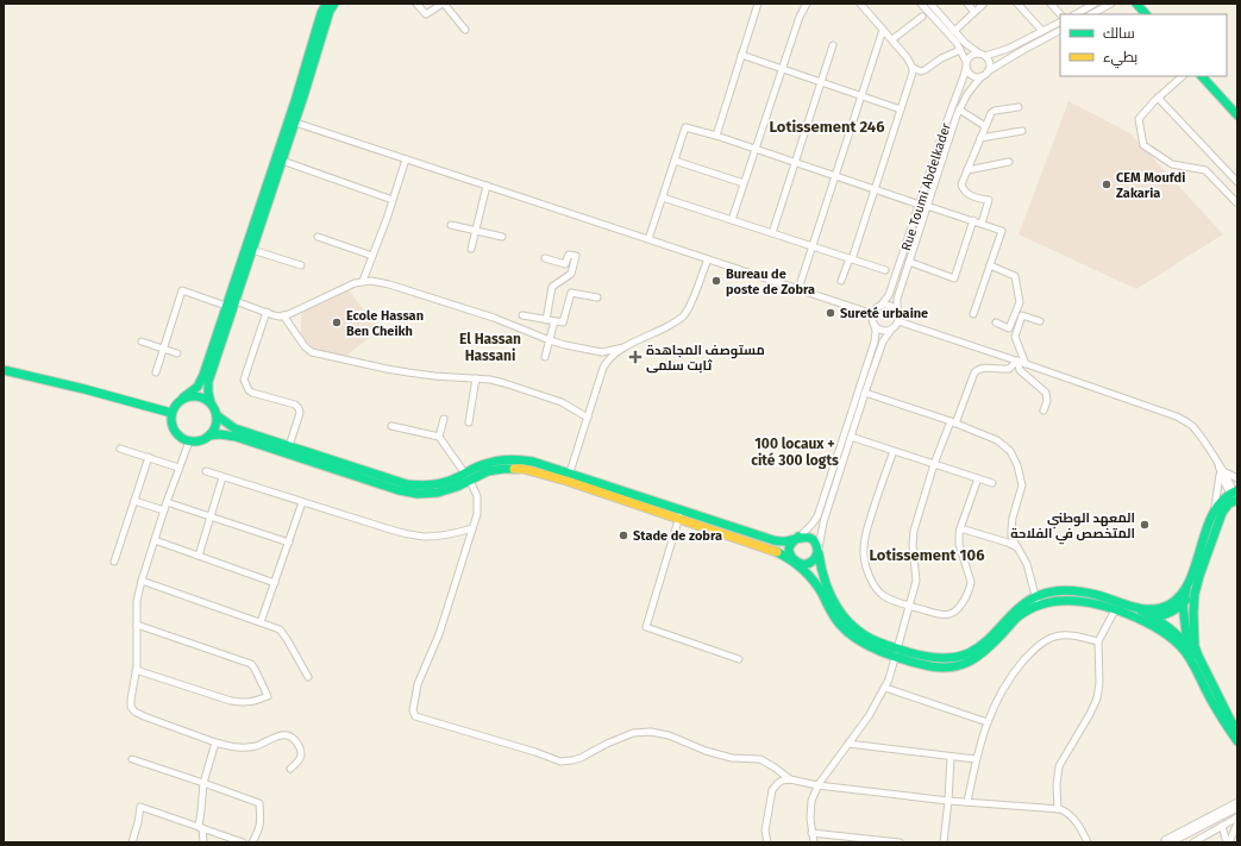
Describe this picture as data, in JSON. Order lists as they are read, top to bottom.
{
  "streets": {
    "street": ["Rue Toumi Abdelkader"]
  },
  "districts": [
    "Lotissement 246",
    "El Hassan Hassani",
    "100 locaux + cité 300 logts",
    "Lotissement 106"
  ],
  "places": {
    "other": [
      "CEM Moufdi Zakaria",
      "Bureau de poste de Zobra",
      "Sureté urbaine",
      "Ecole Hassan Ben Cheikh",
      "المعهد الوطني المتخصص في الفلاحة",
      "Stade de zobra"
    ],
    "health": ["مستوصف المجاهدة ثابت سلمى"]
  },
  "legend": ["سالك", "بطيء"]
}
